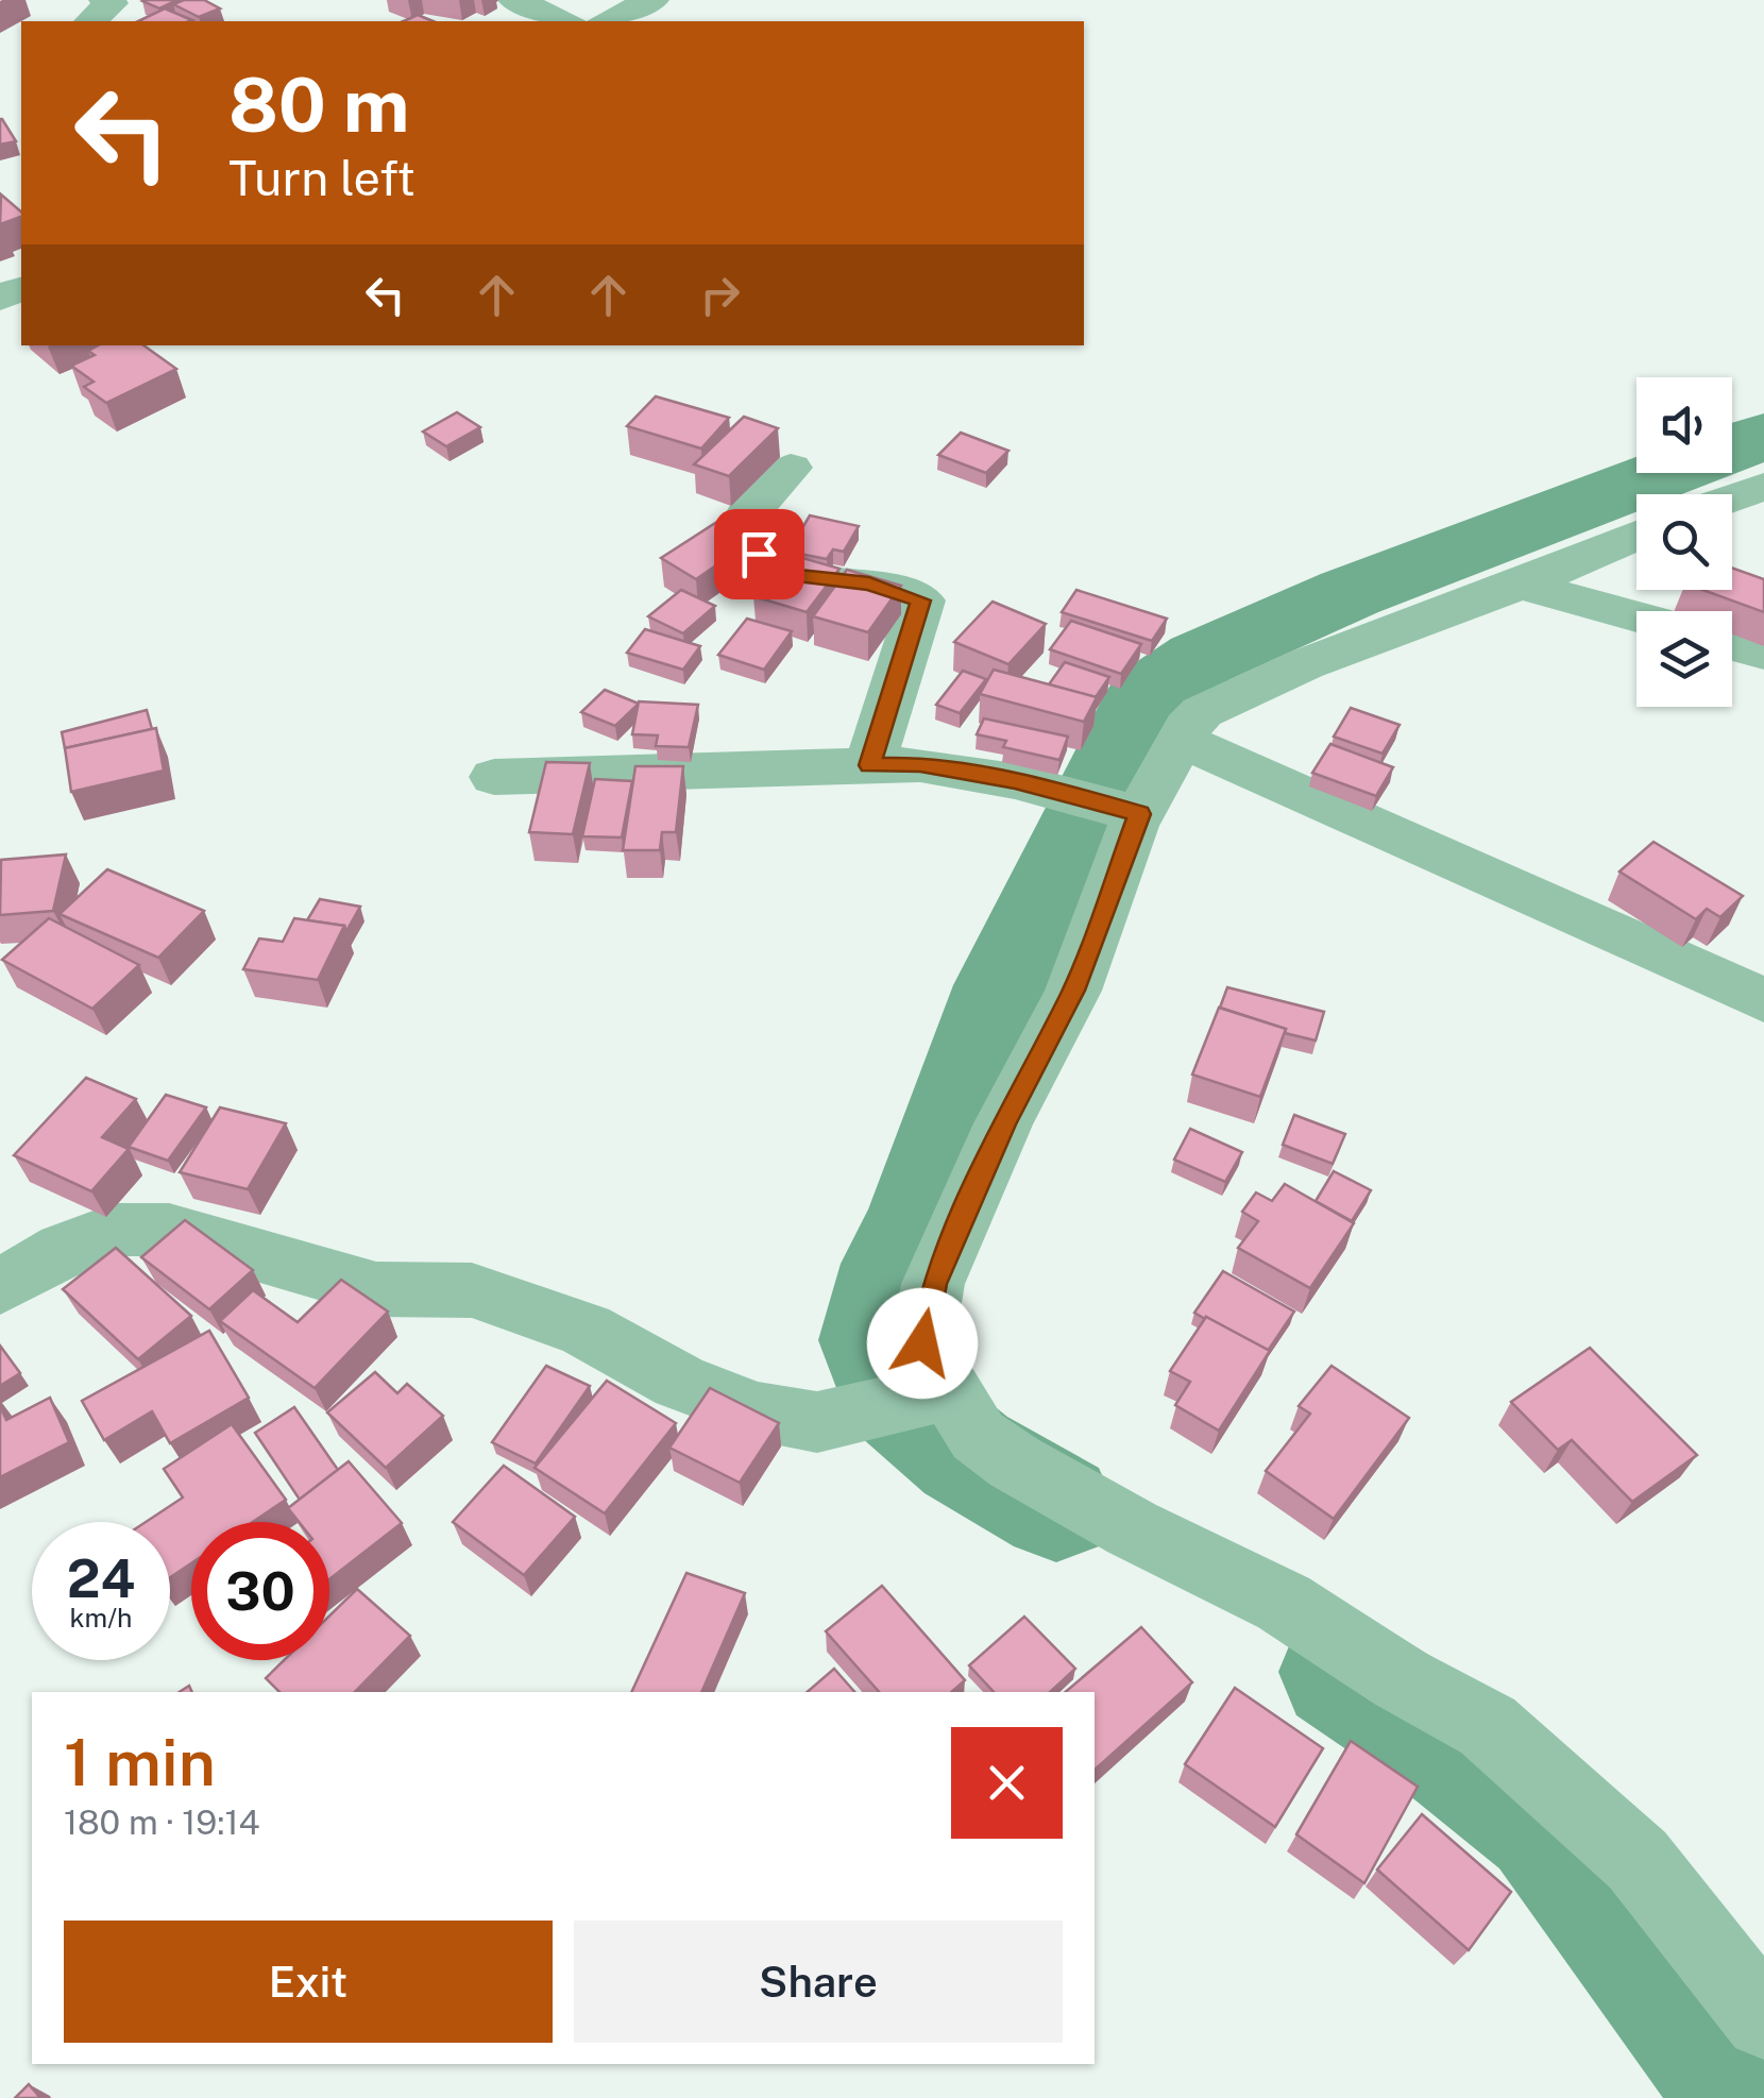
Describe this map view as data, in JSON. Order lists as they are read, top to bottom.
{
  "page": {
    "turn": ["80 m", "Turn left"],
    "speed": "24 km/h",
    "limit": "30",
    "heading": ["1 min", "180 m · 19:14"],
    "buttons": ["Exit", "Share"]
  }
}
